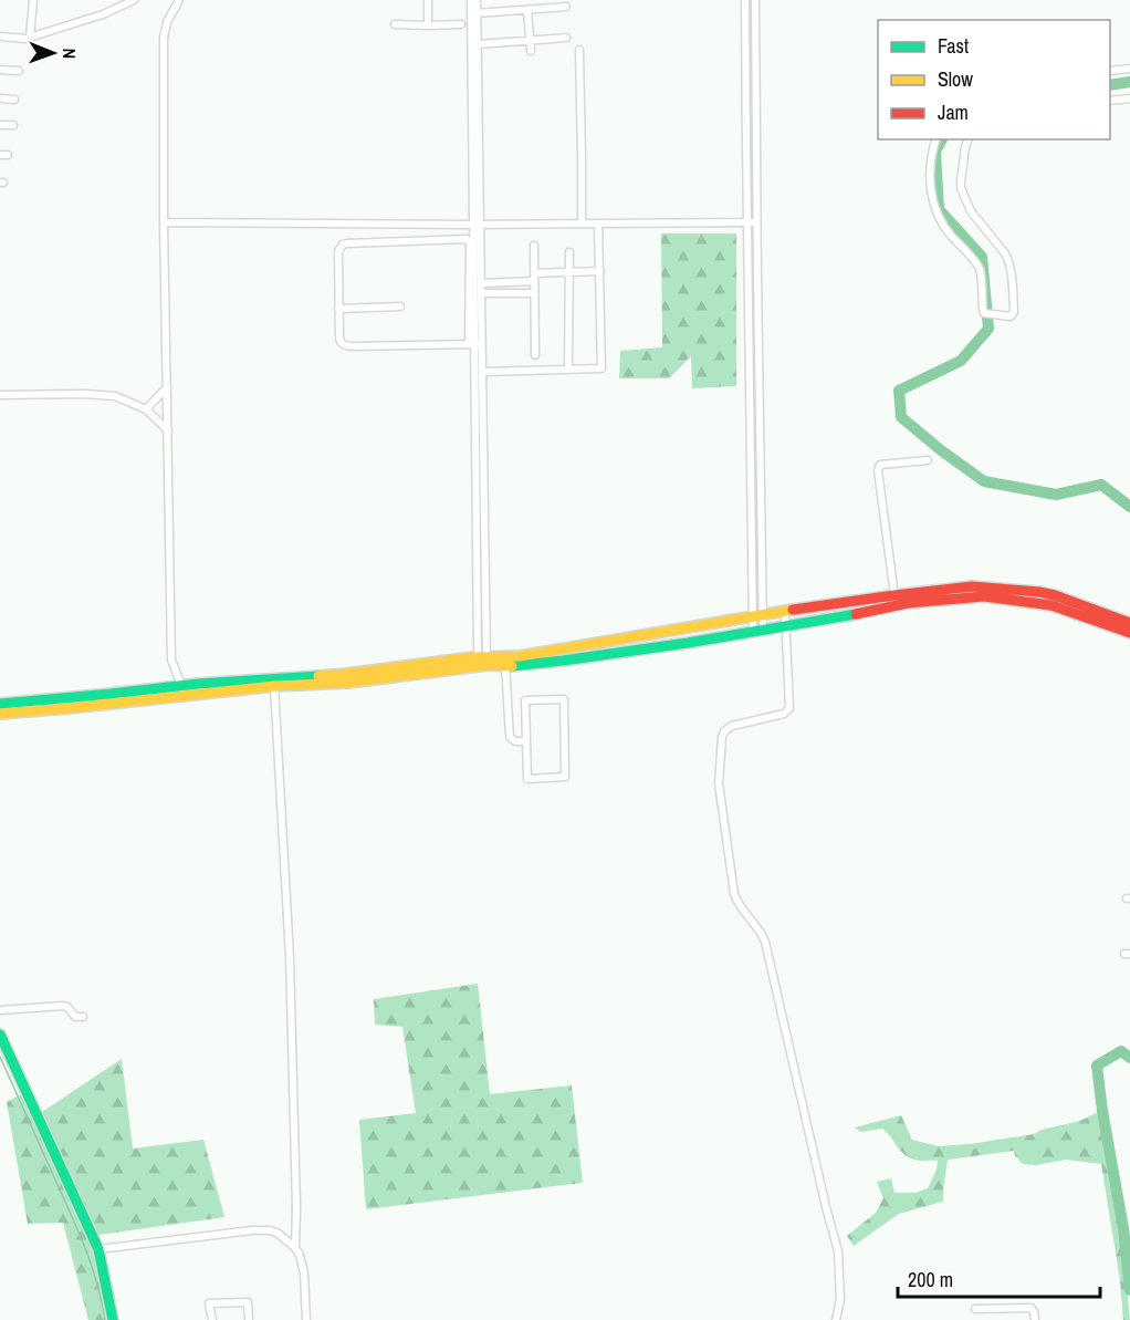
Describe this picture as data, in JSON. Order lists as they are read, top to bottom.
{
  "legend": ["Fast", "Slow", "Jam"],
  "scale_bar": "200 m",
  "north": "right"
}
